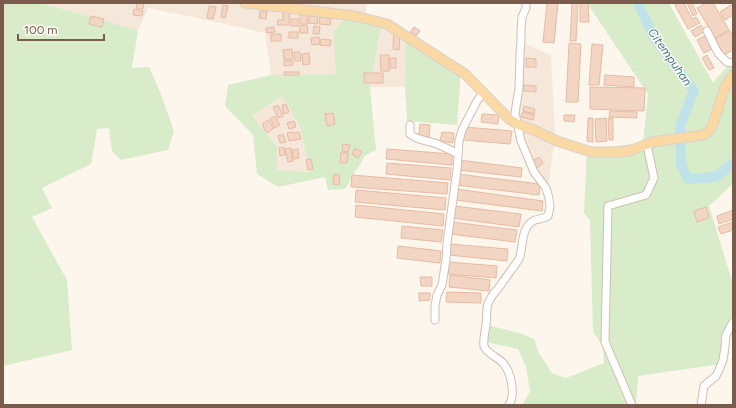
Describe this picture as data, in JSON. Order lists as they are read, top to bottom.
{
  "water": ["Citempuhan"],
  "scale_bar": "100 m"
}
